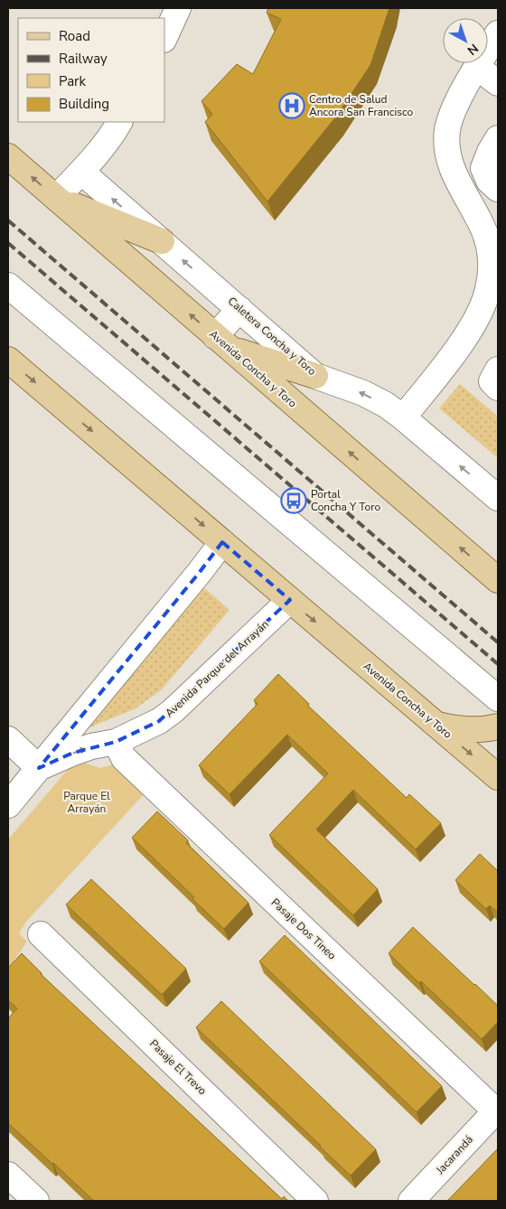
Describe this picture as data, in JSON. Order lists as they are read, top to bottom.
{
  "streets": {
    "main road": ["Avenida Concha y Toro"],
    "street": [
      "Caletera Concha y Toro",
      "Avenida Parque del Arrayán",
      "Pasaje Dos Tineo",
      "Pasaje El Trevo",
      "Jacarandá"
    ]
  },
  "crossings": [
    ["Avenida Concha y Toro", "Avenida Parque del Arrayán"],
    ["Avenida Parque del Arrayán", "Pasaje Dos Tineo"],
    ["Pasaje Dos Tineo", "Jacarandá"]
  ],
  "parks": ["Parque El Arrayán"],
  "places": {
    "hospital": ["Centro de Salud Ancora San Francisco"],
    "bus stop": ["Portal Concha Y Toro"]
  },
  "legend": [
    "Road",
    "Railway",
    "Park",
    "Building"
  ],
  "north": "bottom right"
}
